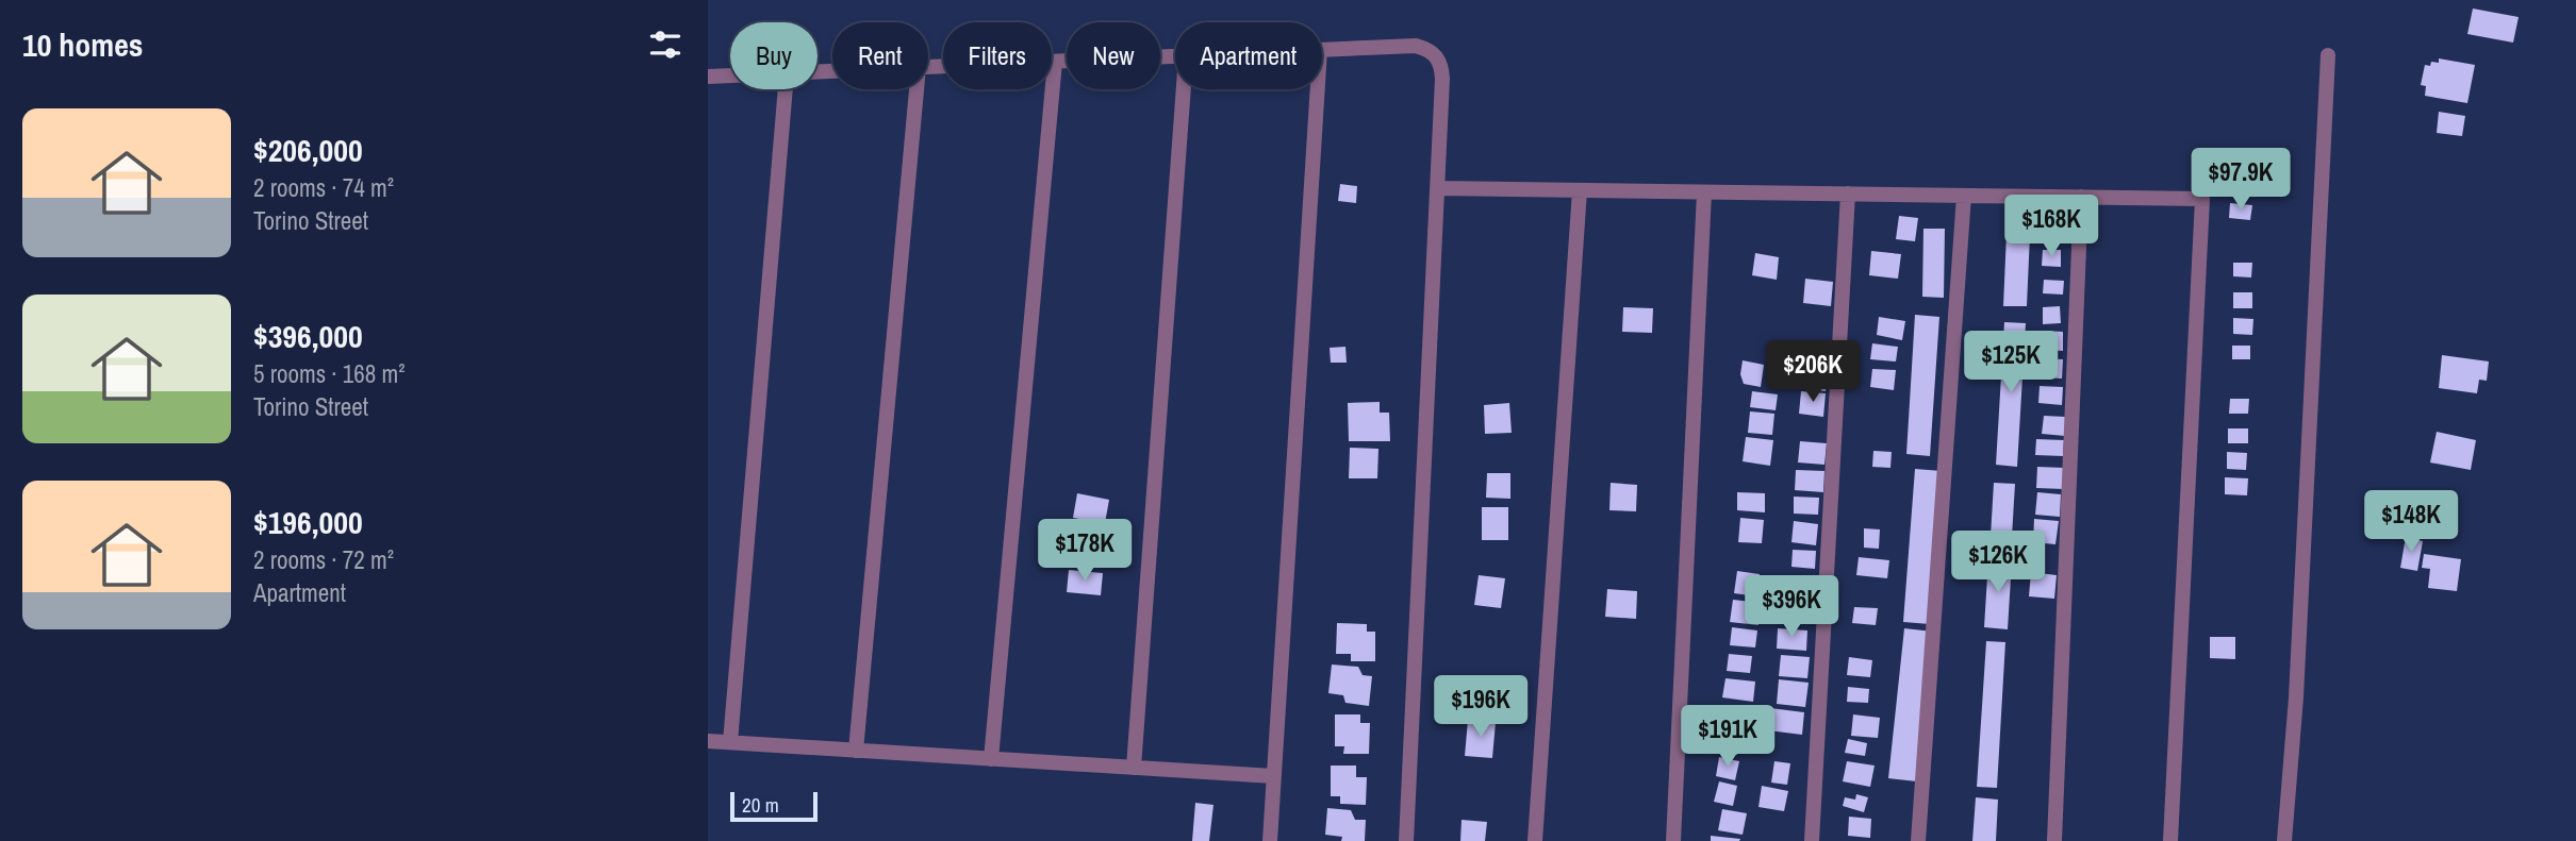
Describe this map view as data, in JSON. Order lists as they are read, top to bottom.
{
  "scale_bar": "20 m",
  "page": {
    "heading": "10 homes",
    "chip": [
      "Buy",
      "Rent",
      "Filters",
      "New",
      "Apartment"
    ],
    "list": [
      {
        "name": "$206,000",
        "note": "2 rooms · 74 m² · Torino Street"
      },
      {
        "name": "$396,000",
        "note": "5 rooms · 168 m² · Torino Street"
      },
      {
        "name": "$196,000",
        "note": "2 rooms · 72 m² · Apartment"
      }
    ],
    "price": [
      "$97.9K",
      "$168K",
      "$125K",
      "$206K",
      "$148K",
      "$178K",
      "$126K",
      "$396K",
      "$196K",
      "$191K"
    ],
    "scale": "20 m"
  }
}
